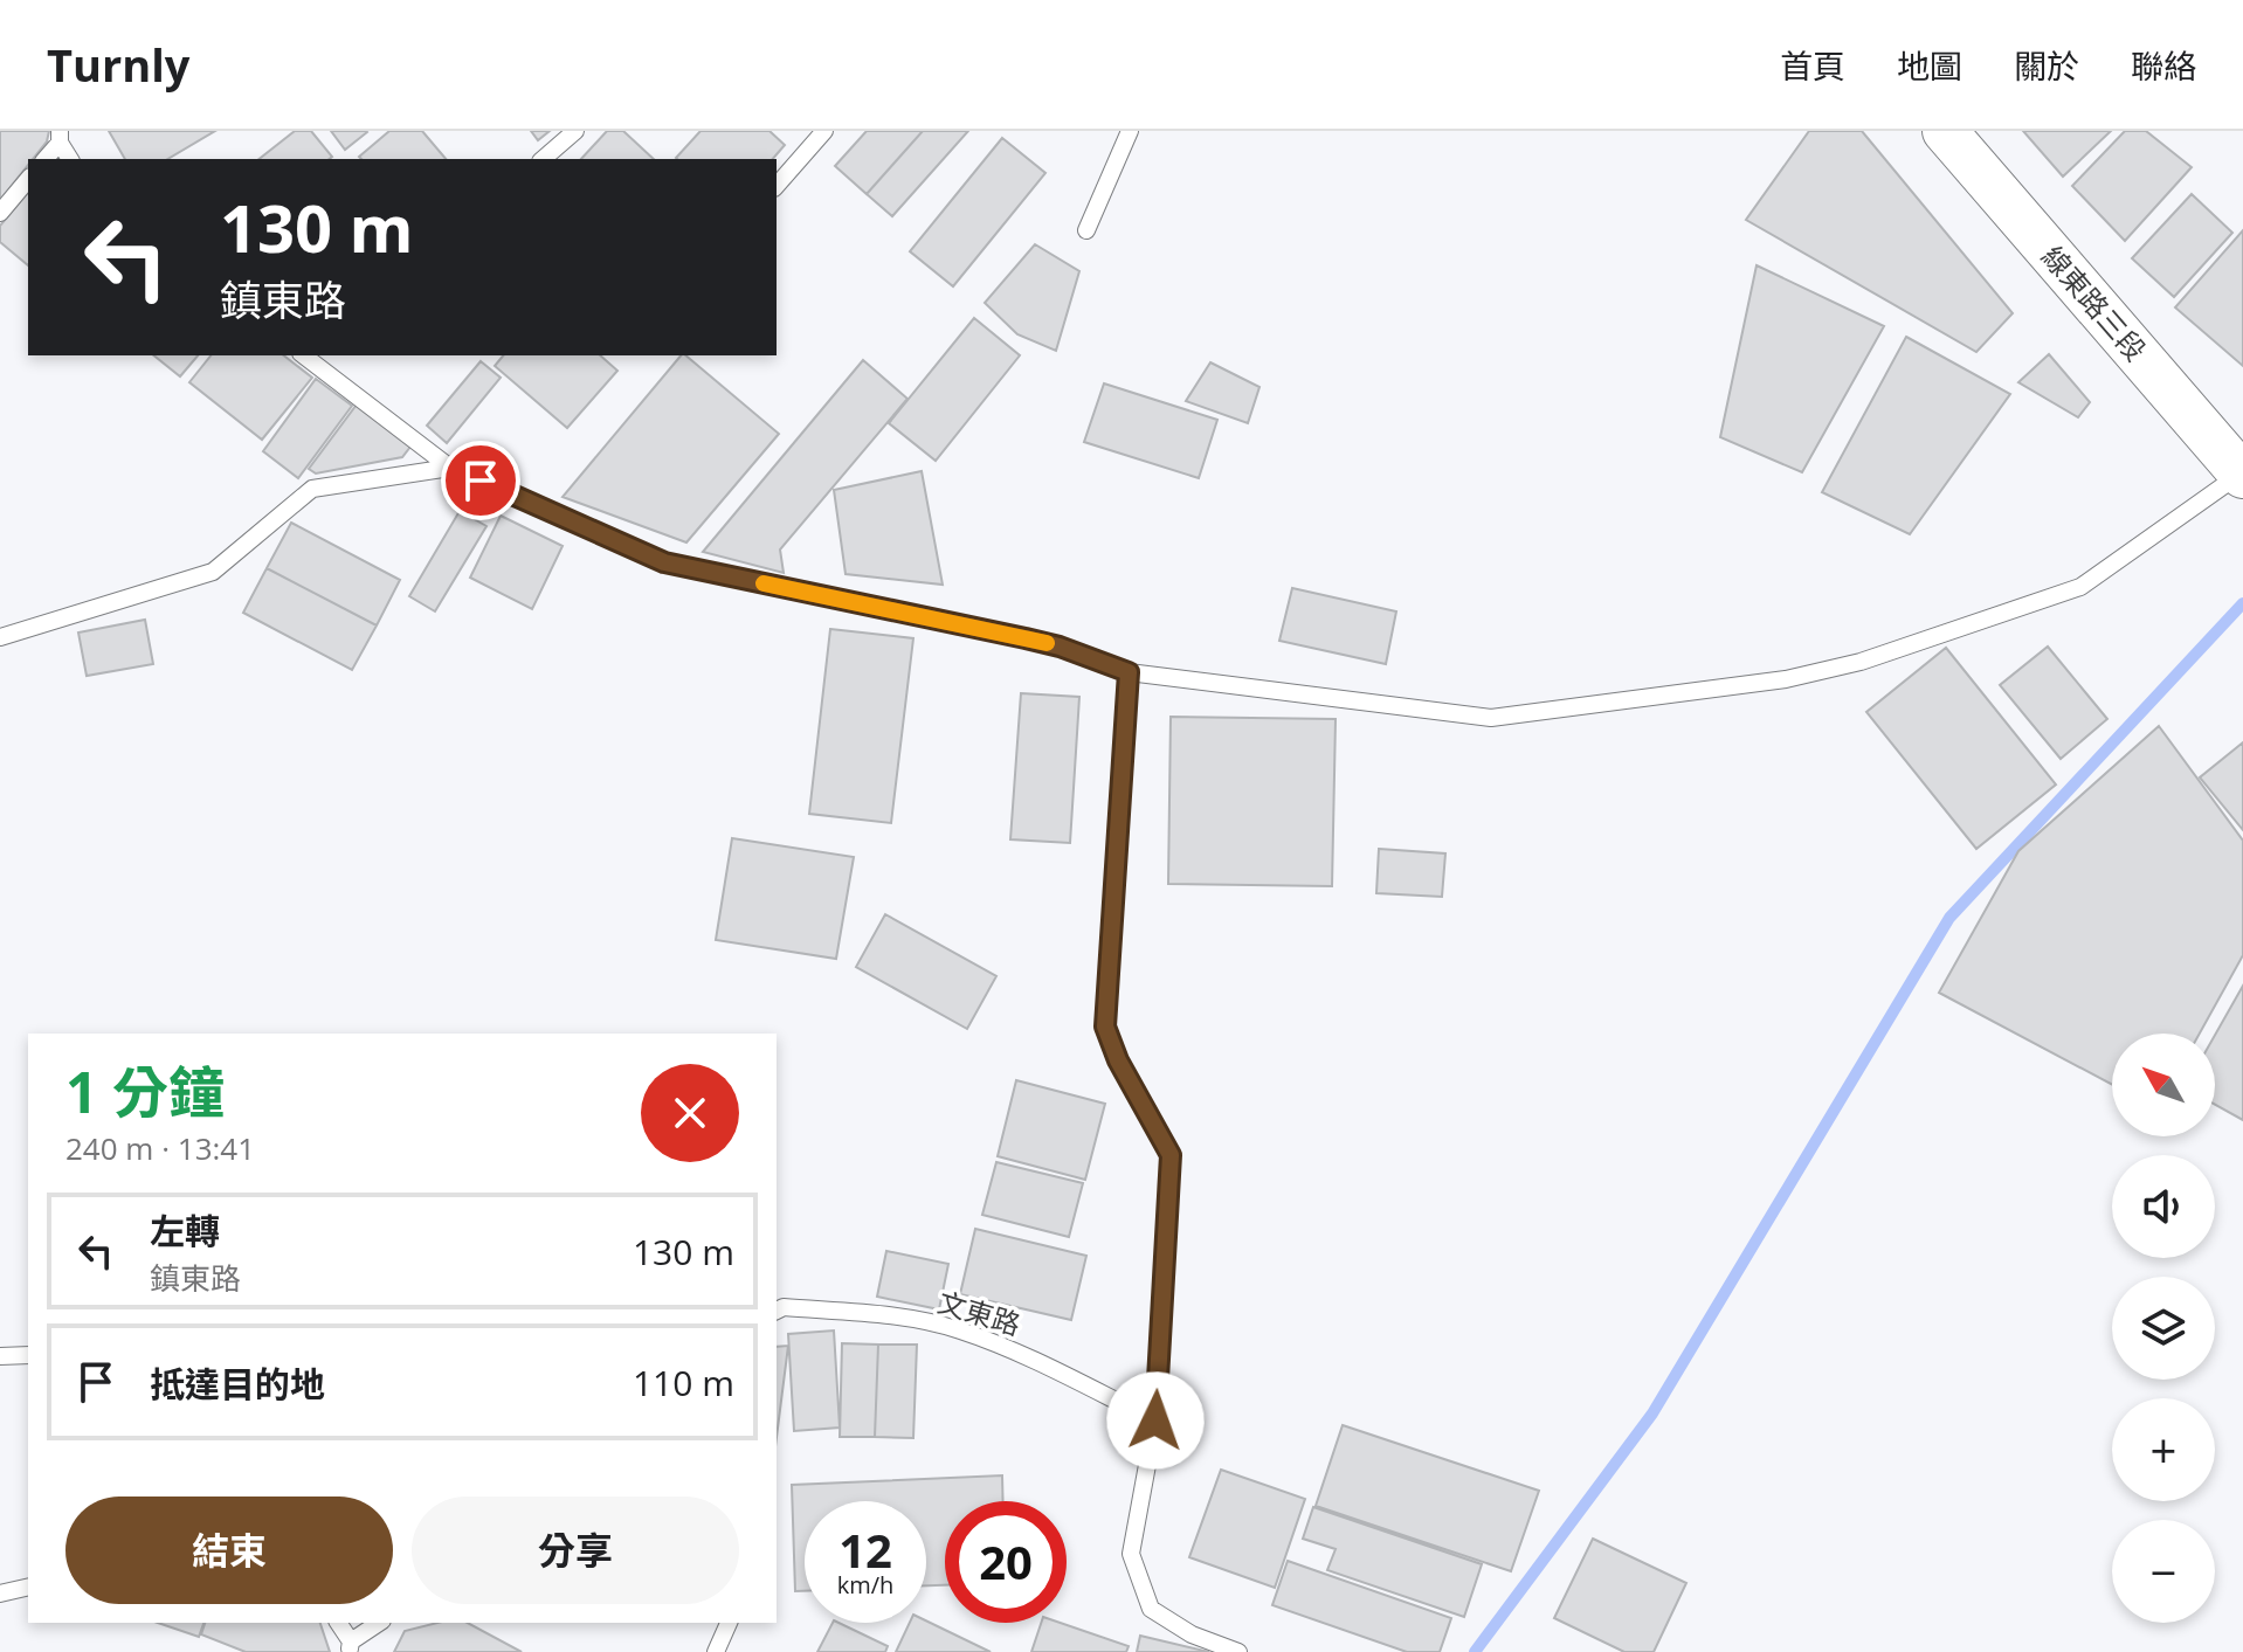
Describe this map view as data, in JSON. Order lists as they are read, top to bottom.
{
  "streets": {
    "main road": ["線東路三段"],
    "lane": ["文東路"]
  },
  "north": "top left",
  "page": {
    "header": "Turnly",
    "nav": [
      "首頁",
      "地圖",
      "關於",
      "聯絡"
    ],
    "turn": ["130 m", "鎮東路"],
    "map_buttons": ["+", "−"],
    "heading": ["1 分鐘", "240 m · 13:41"],
    "list": [
      {
        "name": "左轉",
        "note": "鎮東路",
        "value": "130 m"
      },
      {
        "name": "抵達目的地",
        "value": "110 m"
      }
    ],
    "buttons": ["結束", "分享"],
    "speed": "12 km/h",
    "limit": "20"
  }
}
